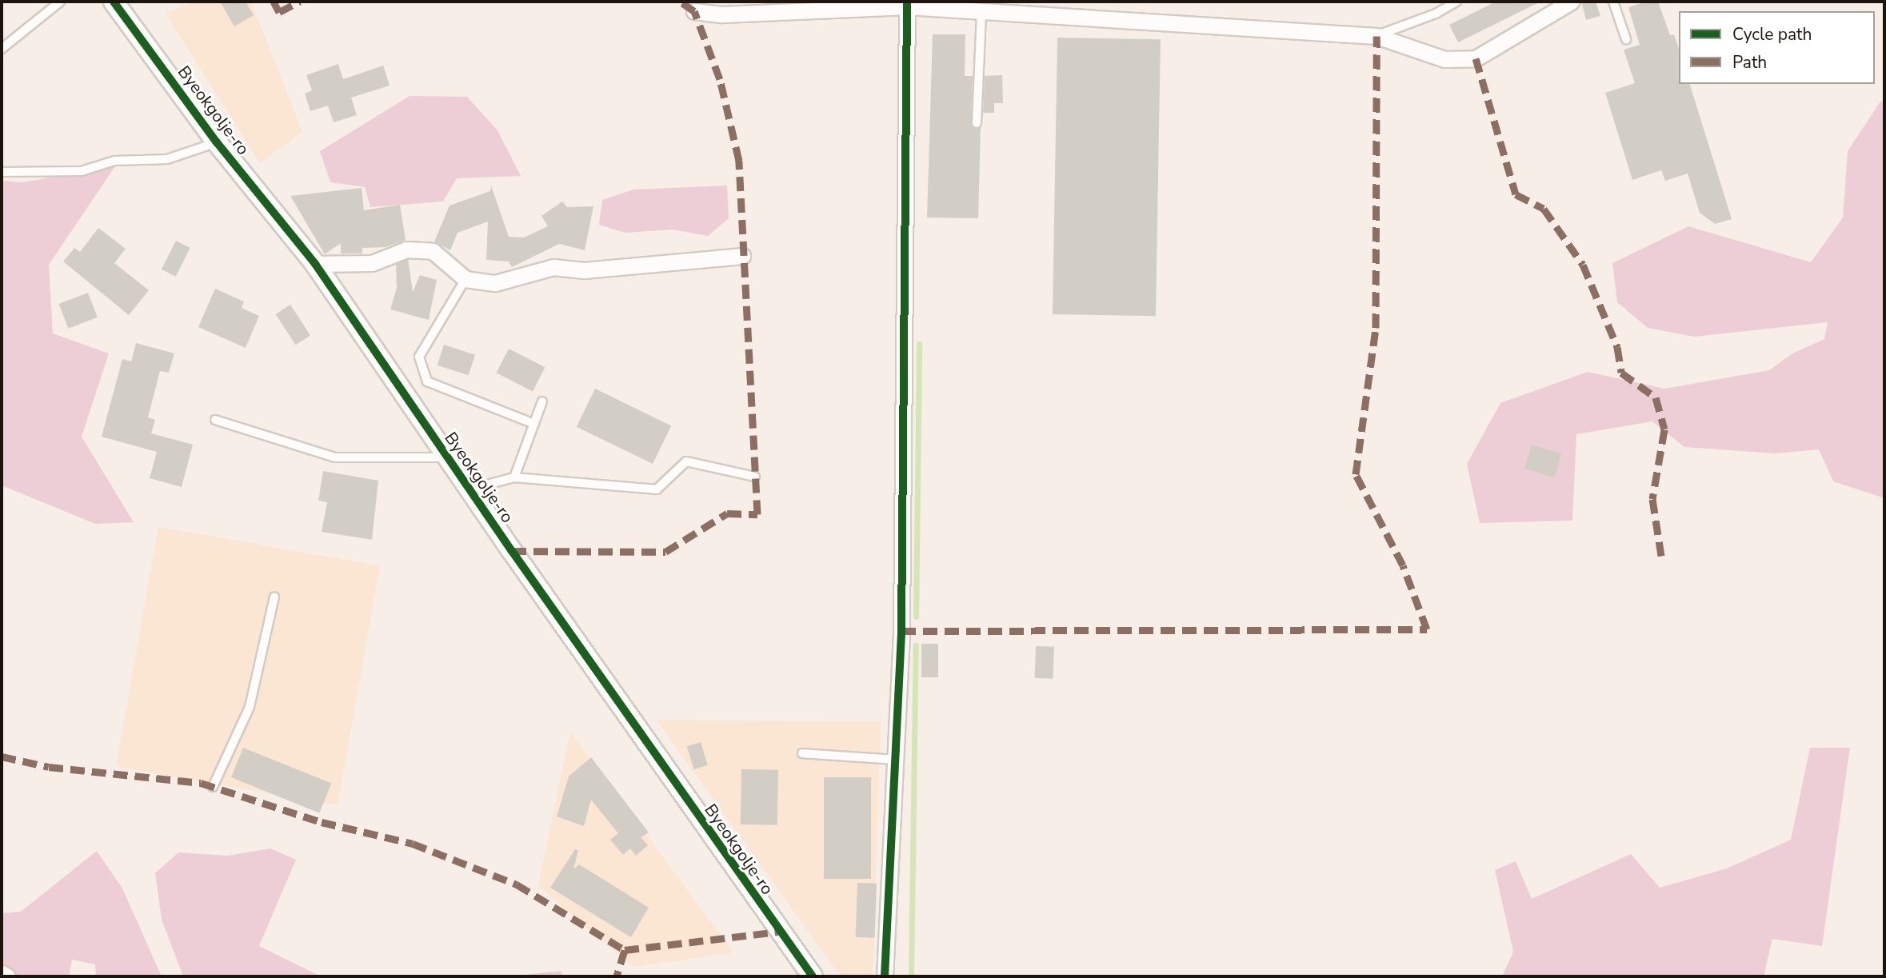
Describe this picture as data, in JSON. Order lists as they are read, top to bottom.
{
  "streets": {
    "street": ["Byeokgolje-ro"]
  },
  "legend": ["Cycle path", "Path"]
}
